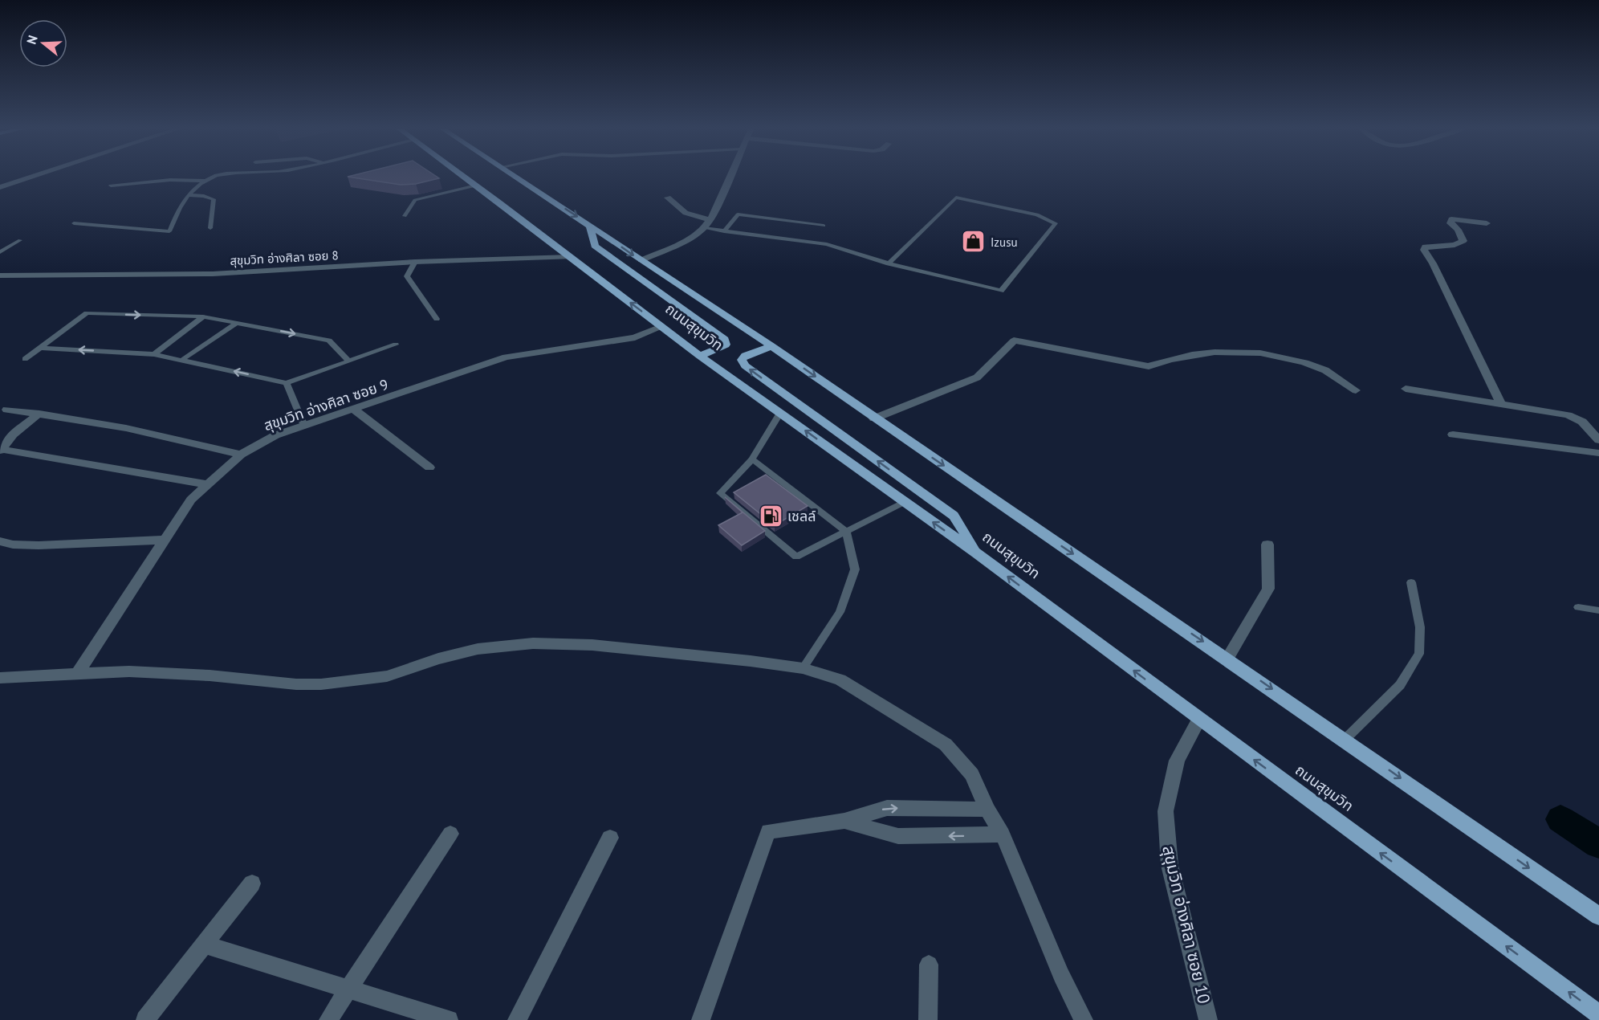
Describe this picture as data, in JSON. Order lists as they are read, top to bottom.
{
  "streets": {
    "main road": ["ถนนสุขุมวิท"],
    "street": ["สุขุมวิท อ่างศิลา ซอย 8", "สุขุมวิท อ่างศิลา ซอย 9", "สุขุมวิท อ่างศิลา ซอย 10"]
  },
  "crossings": [
    ["สุขุมวิท อ่างศิลา ซอย 8", "ถนนสุขุมวิท"],
    ["ถนนสุขุมวิท", "สุขุมวิท อ่างศิลา ซอย 9"],
    ["ถนนสุขุมวิท", "สุขุมวิท อ่างศิลา ซอย 10"]
  ],
  "places": {
    "shop": ["Izusu"],
    "fuel station": ["เชลล์"]
  },
  "north": "left"
}
